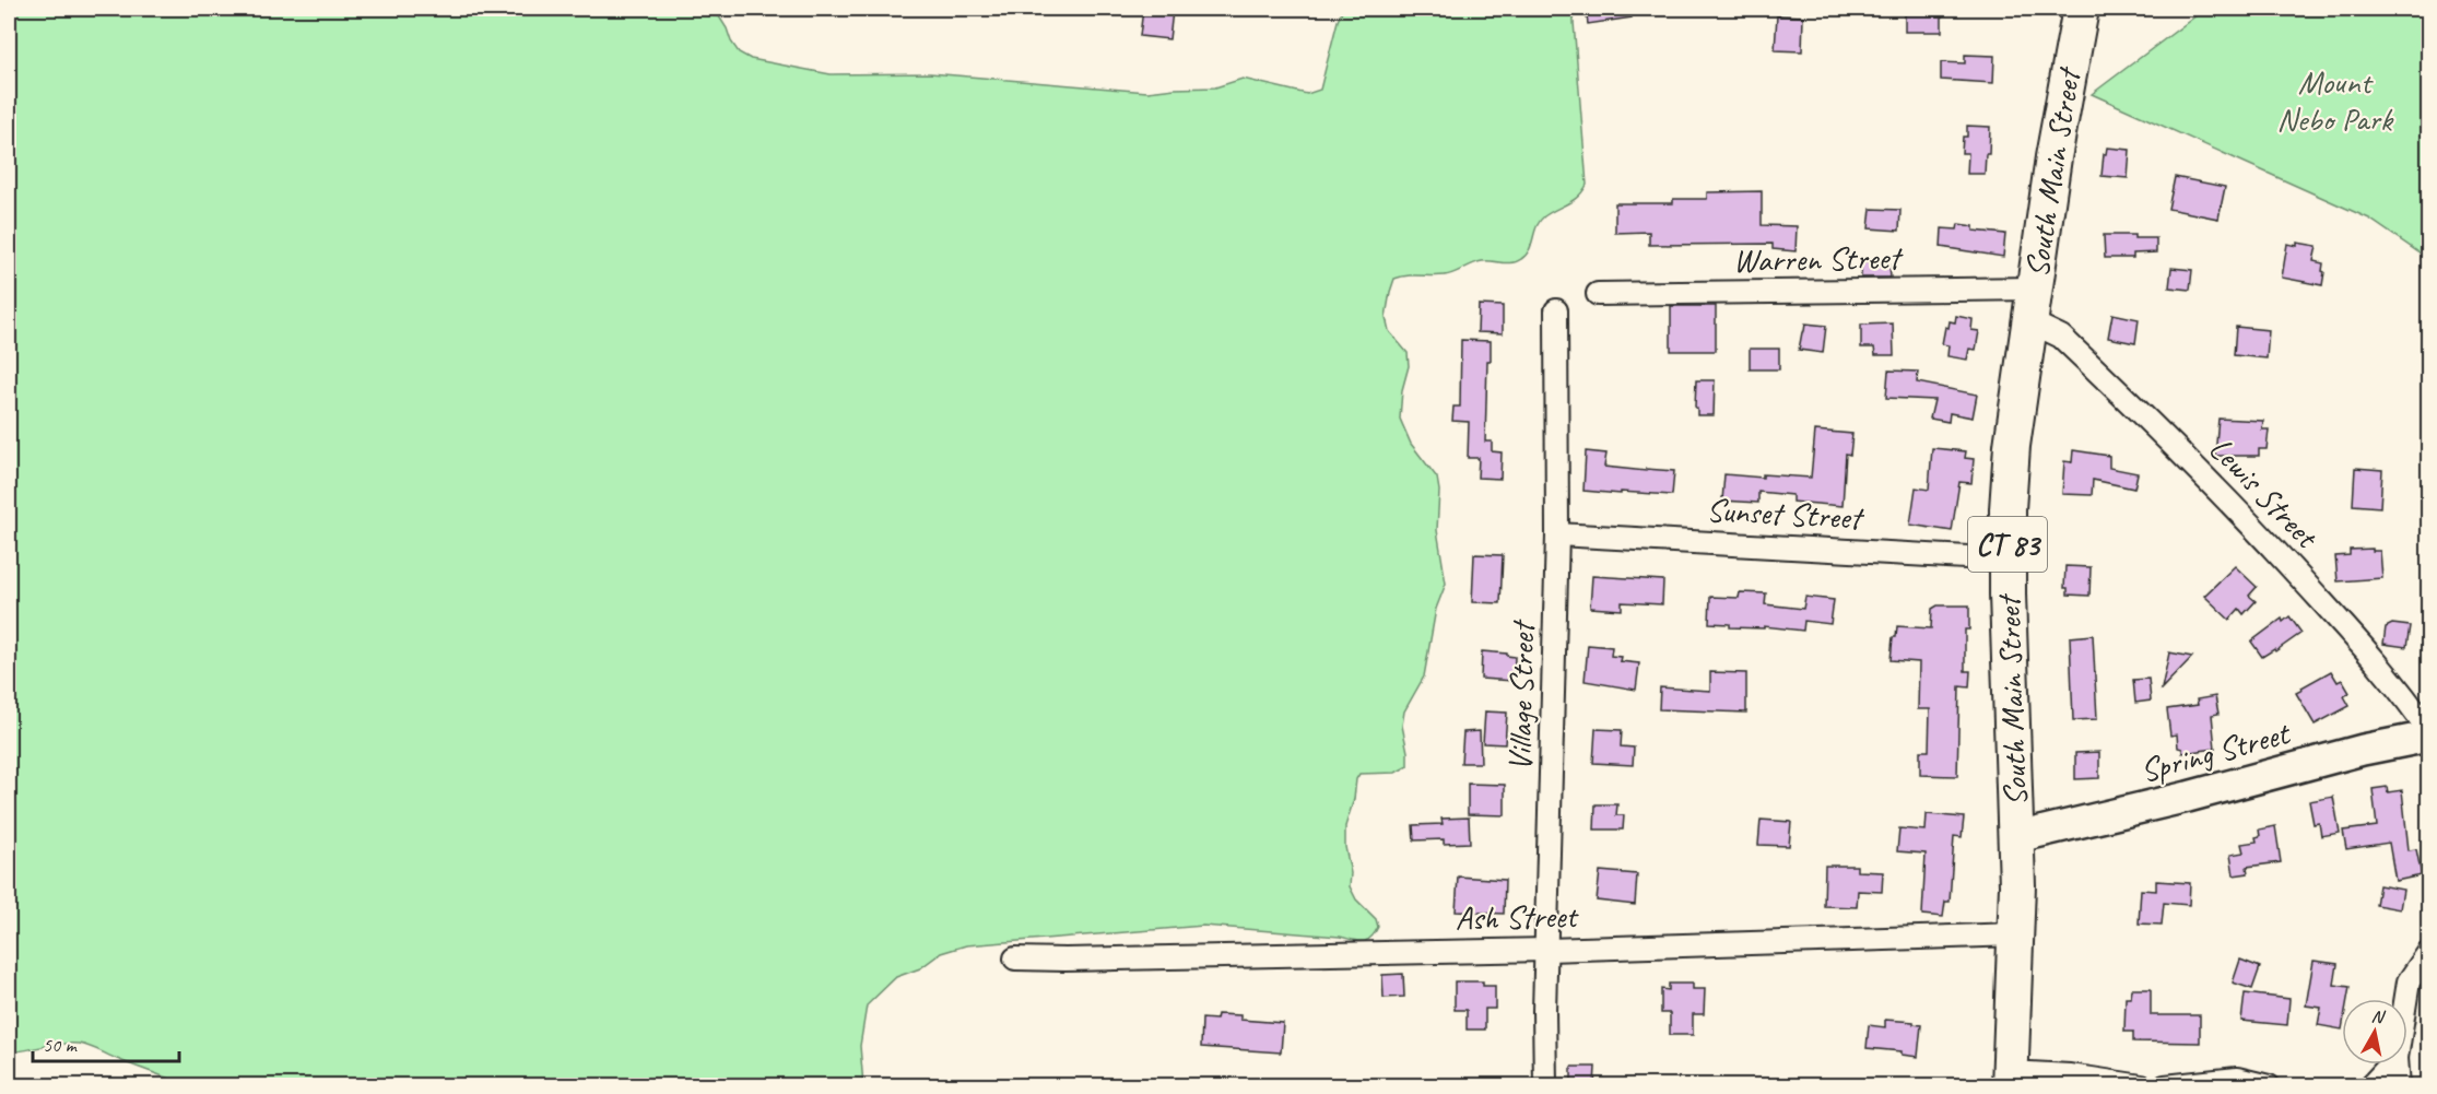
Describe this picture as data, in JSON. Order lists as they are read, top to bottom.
{
  "streets": {
    "main road": ["South Main Street", "CT 83"],
    "street": [
      "Warren Street",
      "Lewis Street",
      "Sunset Street",
      "Village Street",
      "Spring Street",
      "Ash Street"
    ]
  },
  "crossings": [
    ["South Main Street", "Warren Street"],
    ["South Main Street", "Lewis Street"],
    ["South Main Street", "Sunset Street"],
    ["South Main Street", "Spring Street"],
    ["South Main Street", "Ash Street"],
    ["Warren Street", "Lewis Street"],
    ["Sunset Street", "Village Street"],
    ["Village Street", "Ash Street"]
  ],
  "parks": ["Mount Nebo Park"],
  "scale_bar": "50 m",
  "north": "top"
}
